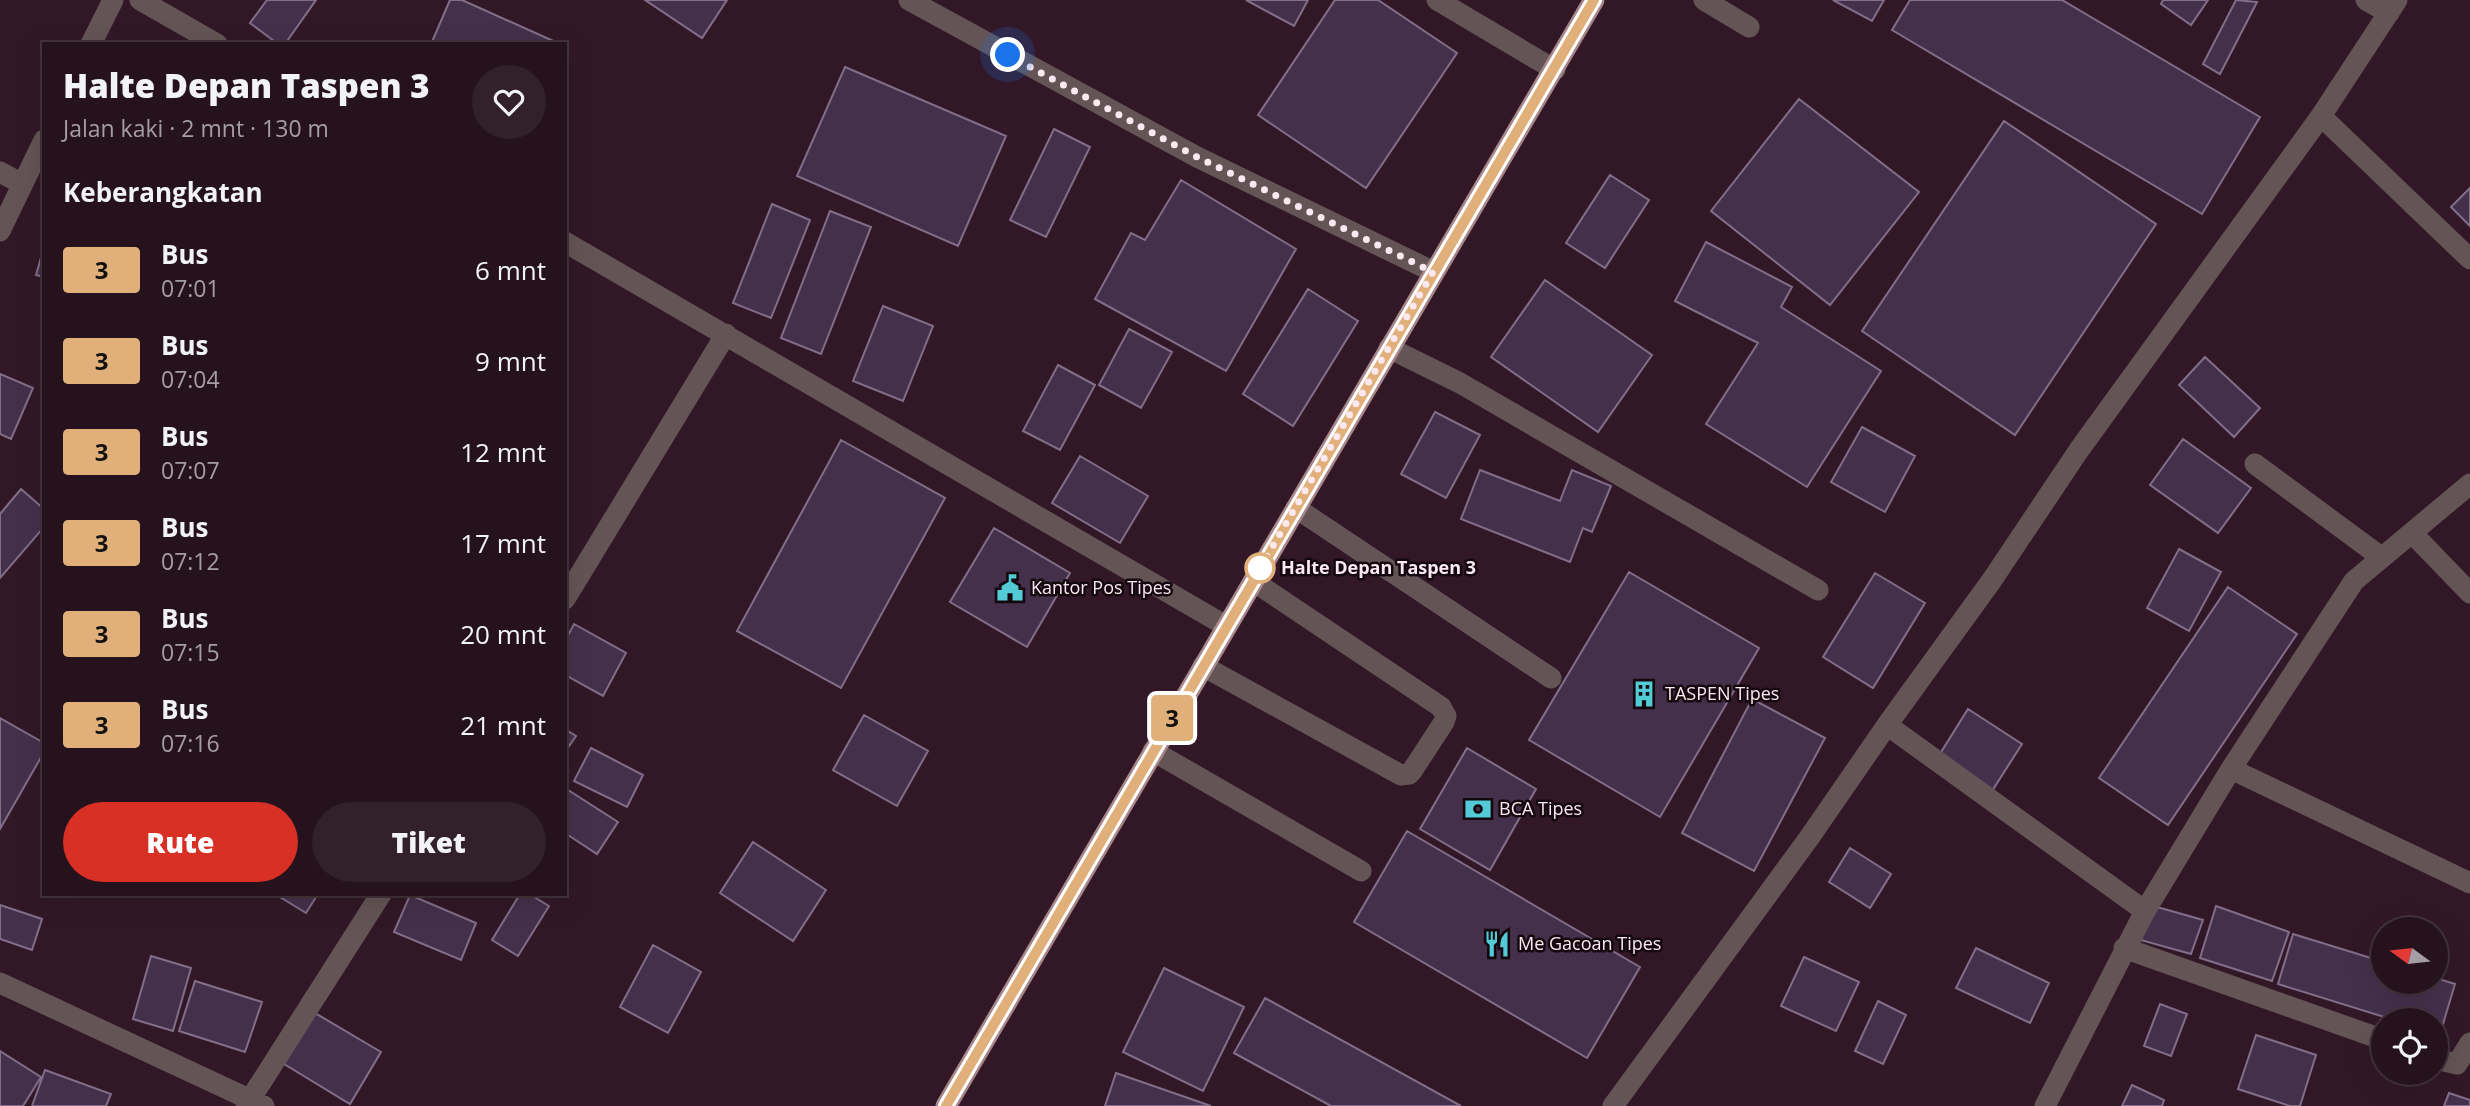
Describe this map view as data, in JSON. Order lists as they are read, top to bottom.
{
  "places": {
    "other": ["Halte Depan Taspen 3"],
    "public building": ["Kantor Pos Tipes"],
    "building": ["TASPEN Tipes"],
    "bank": ["BCA Tipes"],
    "restaurant": ["Me Gacoan Tipes"]
  },
  "lines": ["bus line 3"],
  "north": "left",
  "page": {
    "on_map": "3",
    "heading": [
      ["Halte Depan Taspen 3", "Jalan kaki · 2 mnt · 130 m"],
      "Keberangkatan"
    ],
    "list": [
      {
        "mark": "3",
        "name": "Bus",
        "note": "07:01",
        "value": "6 mnt"
      },
      {
        "mark": "3",
        "name": "Bus",
        "note": "07:04",
        "value": "9 mnt"
      },
      {
        "mark": "3",
        "name": "Bus",
        "note": "07:07",
        "value": "12 mnt"
      },
      {
        "mark": "3",
        "name": "Bus",
        "note": "07:12",
        "value": "17 mnt"
      },
      {
        "mark": "3",
        "name": "Bus",
        "note": "07:15",
        "value": "20 mnt"
      },
      {
        "mark": "3",
        "name": "Bus",
        "note": "07:16",
        "value": "21 mnt"
      }
    ],
    "buttons": ["Rute", "Tiket"]
  }
}
